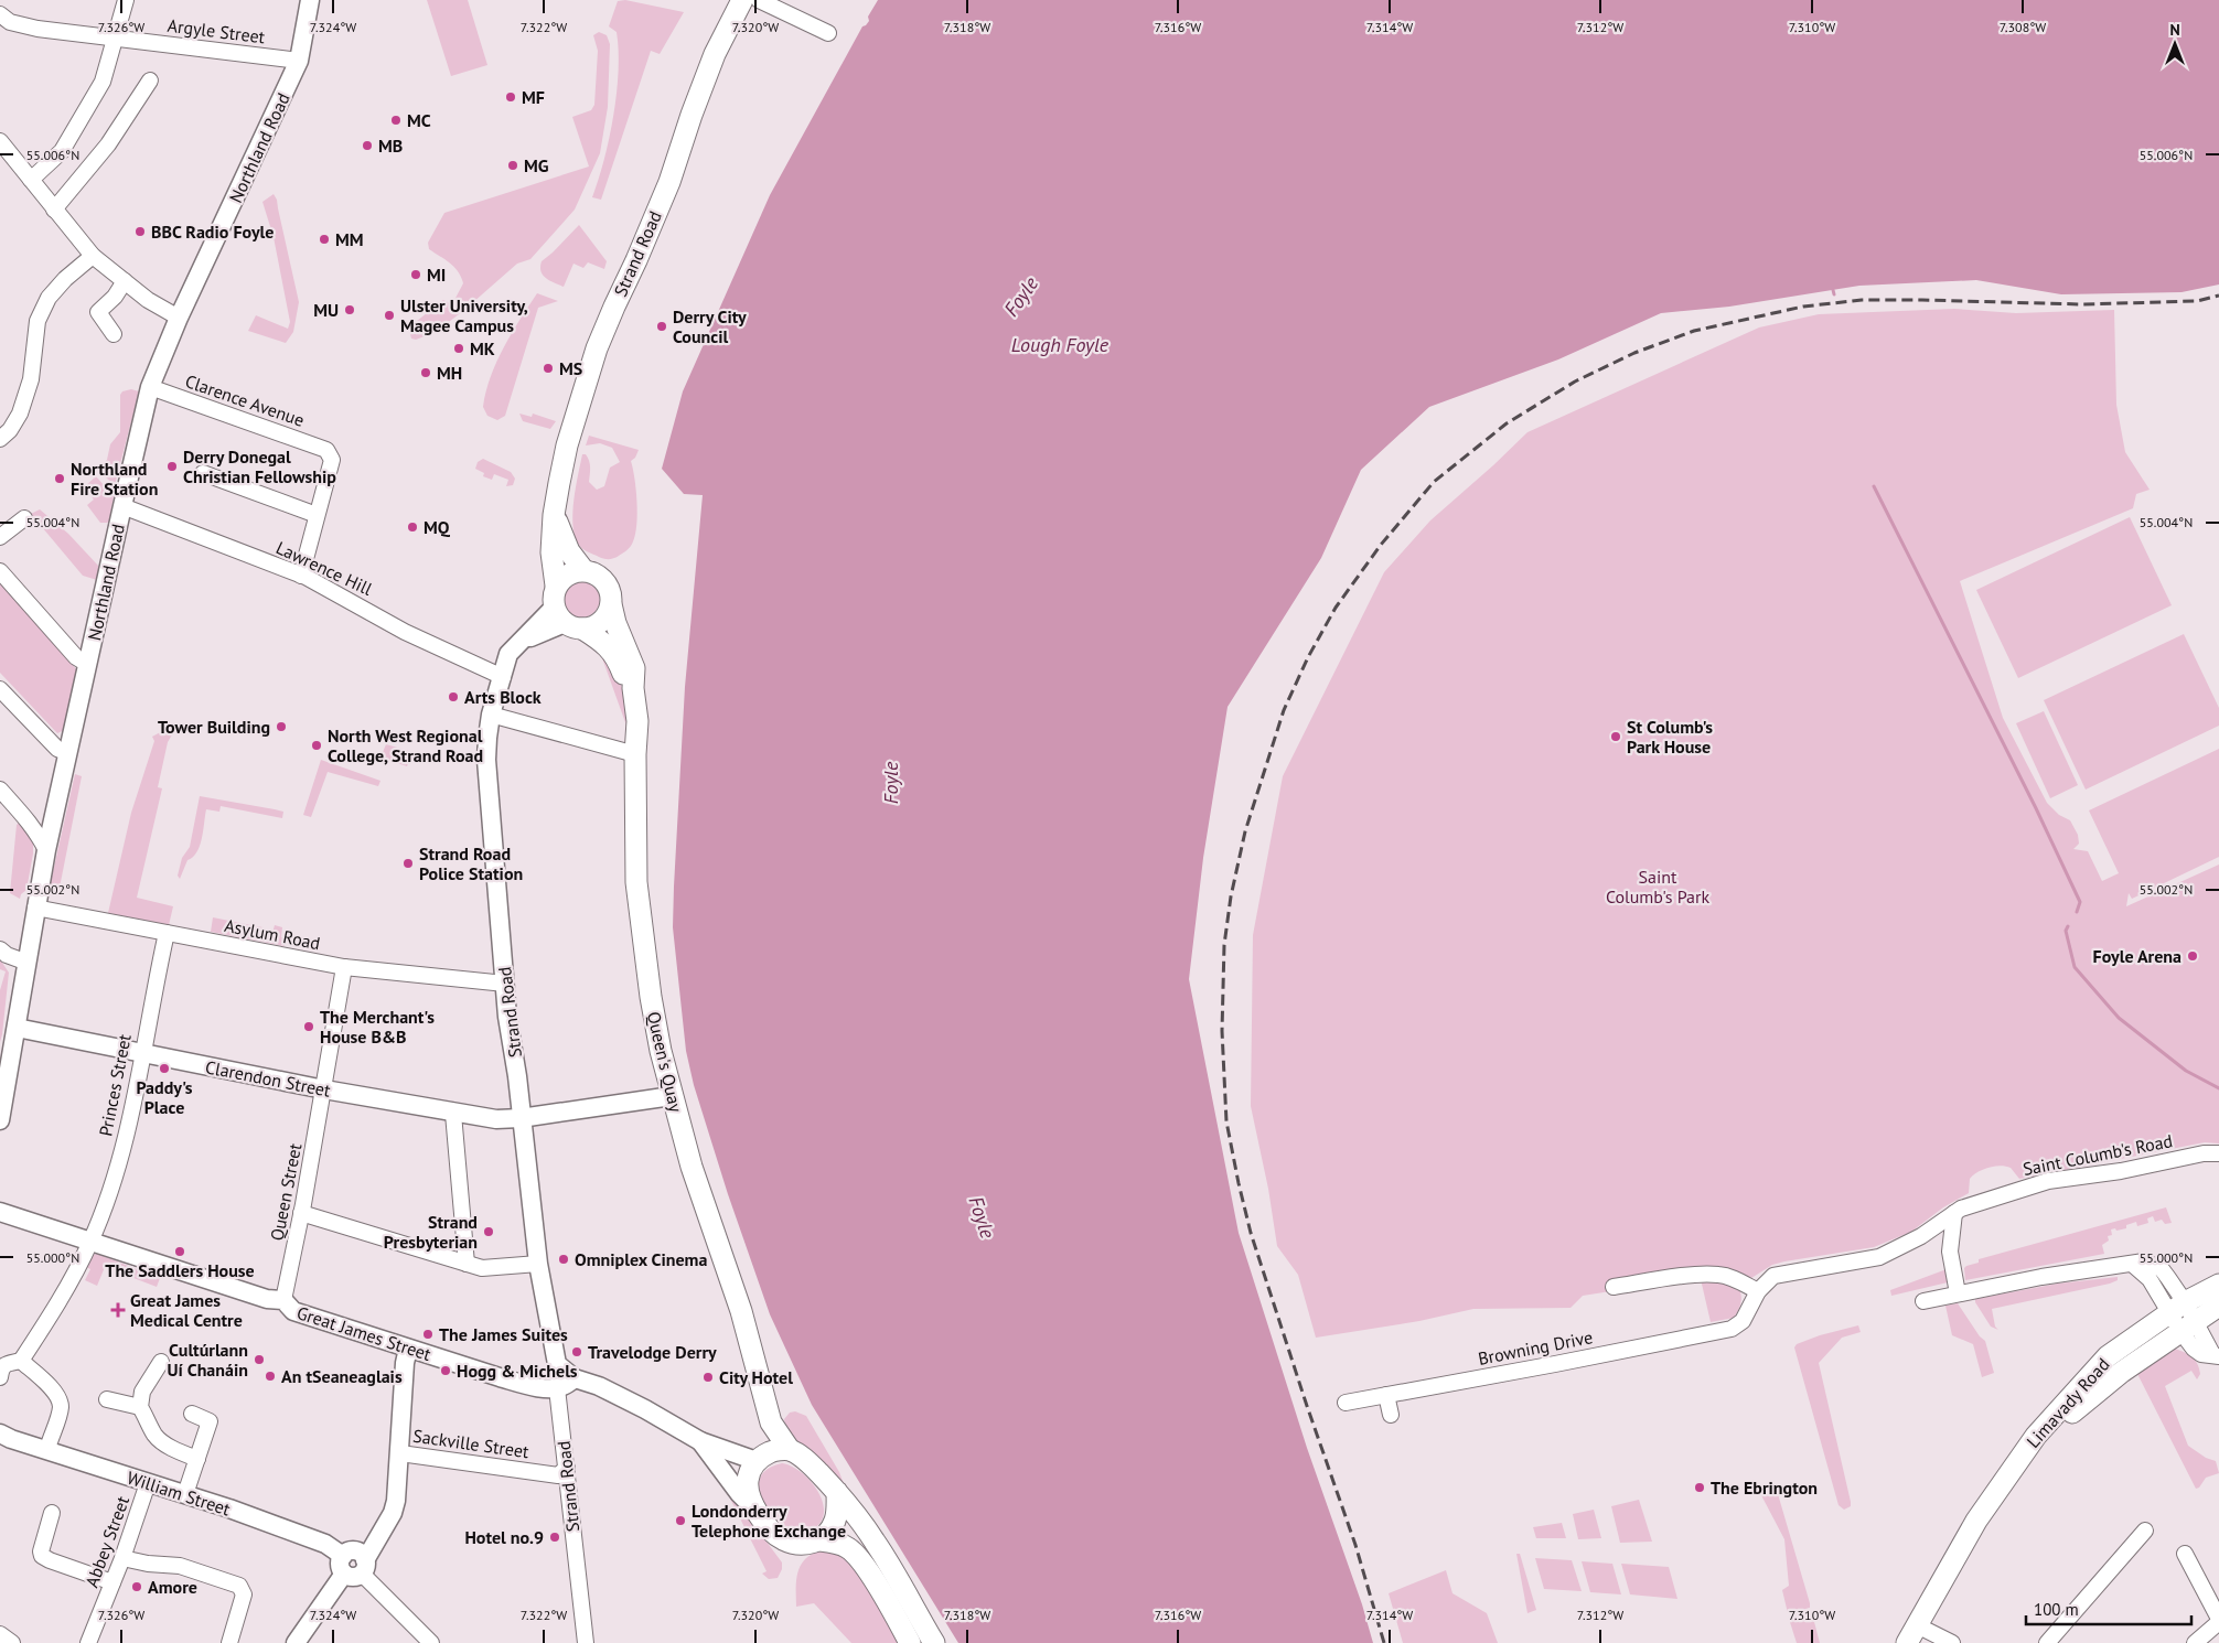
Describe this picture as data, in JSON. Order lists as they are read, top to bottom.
{
  "streets": {
    "highway": ["Strand Road", "Queen's Quay", "Limavady Road"],
    "main road": [
      "Northland Road",
      "Clarendon Street",
      "Great James Street",
      "William Street"
    ],
    "street": [
      "Argyle Street",
      "Clarence Avenue",
      "Lawrence Hill",
      "Asylum Road",
      "Princes Street",
      "Saint Columb's Road",
      "Queen Street",
      "Browning Drive",
      "Sackville Street",
      "Abbey Street"
    ]
  },
  "crossings": [
    ["Argyle Street", "Northland Road"],
    ["Northland Road", "Clarence Avenue"],
    ["Northland Road", "Lawrence Hill"],
    ["Northland Road", "Asylum Road"],
    ["Northland Road", "Clarendon Street"],
    ["Strand Road", "Lawrence Hill"],
    ["Strand Road", "Asylum Road"],
    ["Strand Road", "Queen's Quay"],
    ["Strand Road", "Clarendon Street"],
    ["Strand Road", "Great James Street"],
    ["Strand Road", "Sackville Street"],
    ["Asylum Road", "Princes Street"],
    ["Asylum Road", "Queen Street"],
    ["Queen's Quay", "Clarendon Street"],
    ["Clarendon Street", "Princes Street"],
    ["Clarendon Street", "Queen Street"],
    ["Princes Street", "Great James Street"],
    ["Saint Columb's Road", "Browning Drive"],
    ["Queen Street", "Great James Street"],
    ["William Street", "Abbey Street"]
  ],
  "water": ["Foyle", "Lough Foyle"],
  "parks": ["Saint Columb's Park"],
  "places": {
    "other": [
      "MF",
      "MC",
      "MB",
      "MG",
      "BBC Radio Foyle",
      "MM",
      "MI",
      "MU",
      "Ulster University, Magee Campus",
      "Derry City Council",
      "MK",
      "MS",
      "MH",
      "Derry Donegal Christian Fellowship",
      "Northland Fire Station",
      "MQ",
      "Arts Block",
      "Tower Building",
      "St Columb's Park House",
      "North West Regional College, Strand Road",
      "Strand Road Police Station",
      "Foyle Arena",
      "The Merchant's House B&B",
      "Paddy's Place",
      "Strand Presbyterian",
      "The Saddlers House",
      "Omniplex Cinema",
      "The James Suites",
      "Travelodge Derry",
      "Cultúrlann Uí Chanáin",
      "Hogg & Michels",
      "An tSeaneaglais",
      "City Hotel",
      "The Ebrington",
      "Londonderry Telephone Exchange",
      "Hotel no.9",
      "Amore"
    ],
    "health": ["Great James Medical Centre"]
  },
  "scale_bar": "100 m",
  "north": "top",
  "coordinates": [
    "7.326°W",
    "7.324°W",
    "7.322°W",
    "7.320°W",
    "7.318°W",
    "7.316°W",
    "7.314°W",
    "7.312°W",
    "7.310°W",
    "7.308°W",
    "55.006°N",
    "55.004°N",
    "55.002°N",
    "55.000°N"
  ]
}
